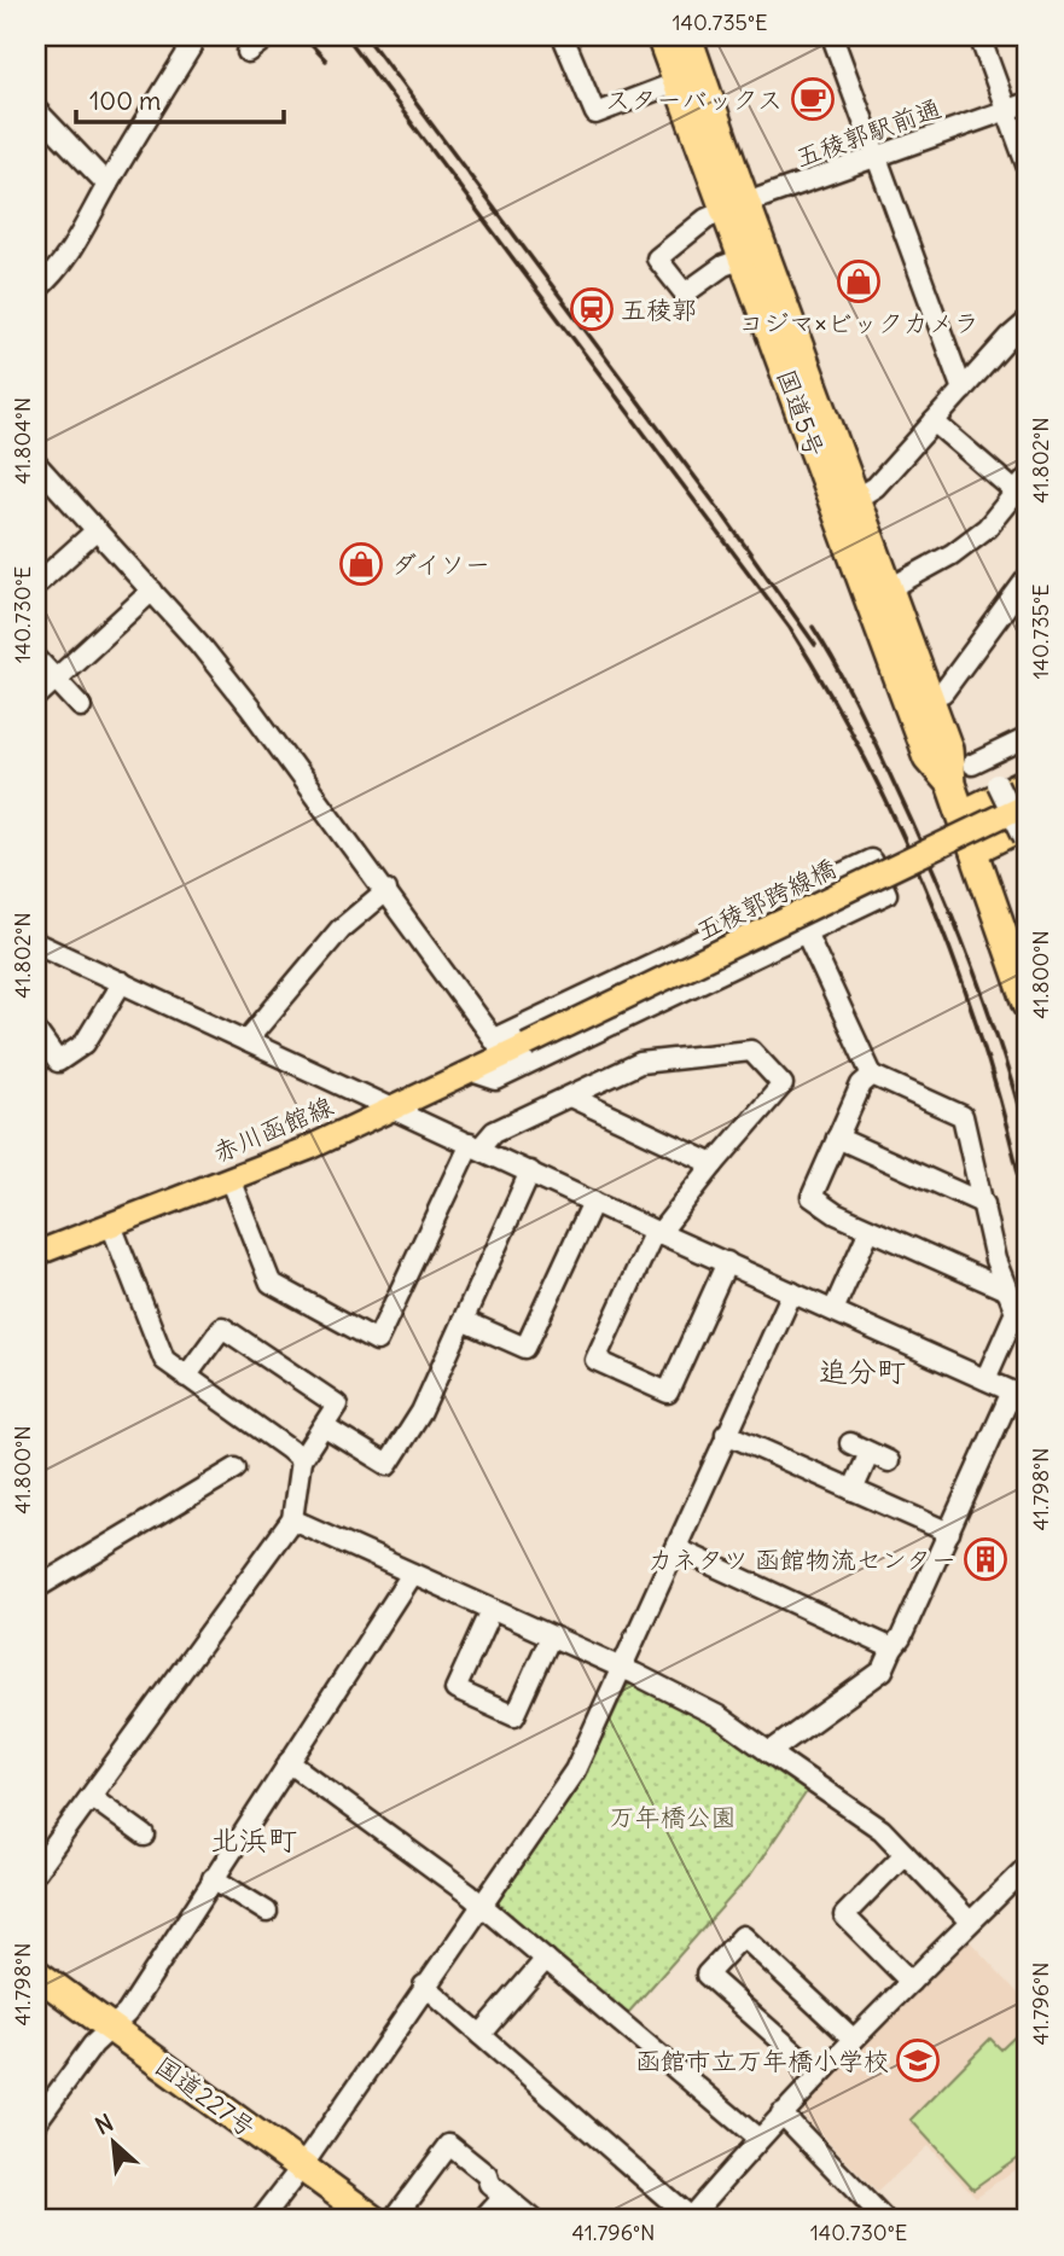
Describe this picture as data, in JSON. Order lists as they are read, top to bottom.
{
  "streets": {
    "highway": ["国道5号", "国道227号"],
    "main road": ["五稜郭跨線橋", "赤川函館線"],
    "street": ["五稜郭駅前通"]
  },
  "crossings": [
    ["五稜郭駅前通", "国道5号"],
    ["五稜郭跨線橋", "赤川函館線"]
  ],
  "districts": ["追分町", "北浜町"],
  "parks": ["万年橋公園"],
  "places": {
    "cafe": ["スターバックス"],
    "shop": ["コジマ×ビックカメラ", "ダイソー"],
    "station": ["五稜郭"],
    "building": ["カネタツ 函館物流センター"],
    "school or university": ["函館市立万年橋小学校"]
  },
  "scale_bar": "100 m",
  "north": "top left",
  "coordinates": [
    "140.735°E",
    "41.804°N",
    "41.802°N",
    "140.730°E",
    "41.800°N",
    "41.798°N",
    "41.796°N"
  ]
}
